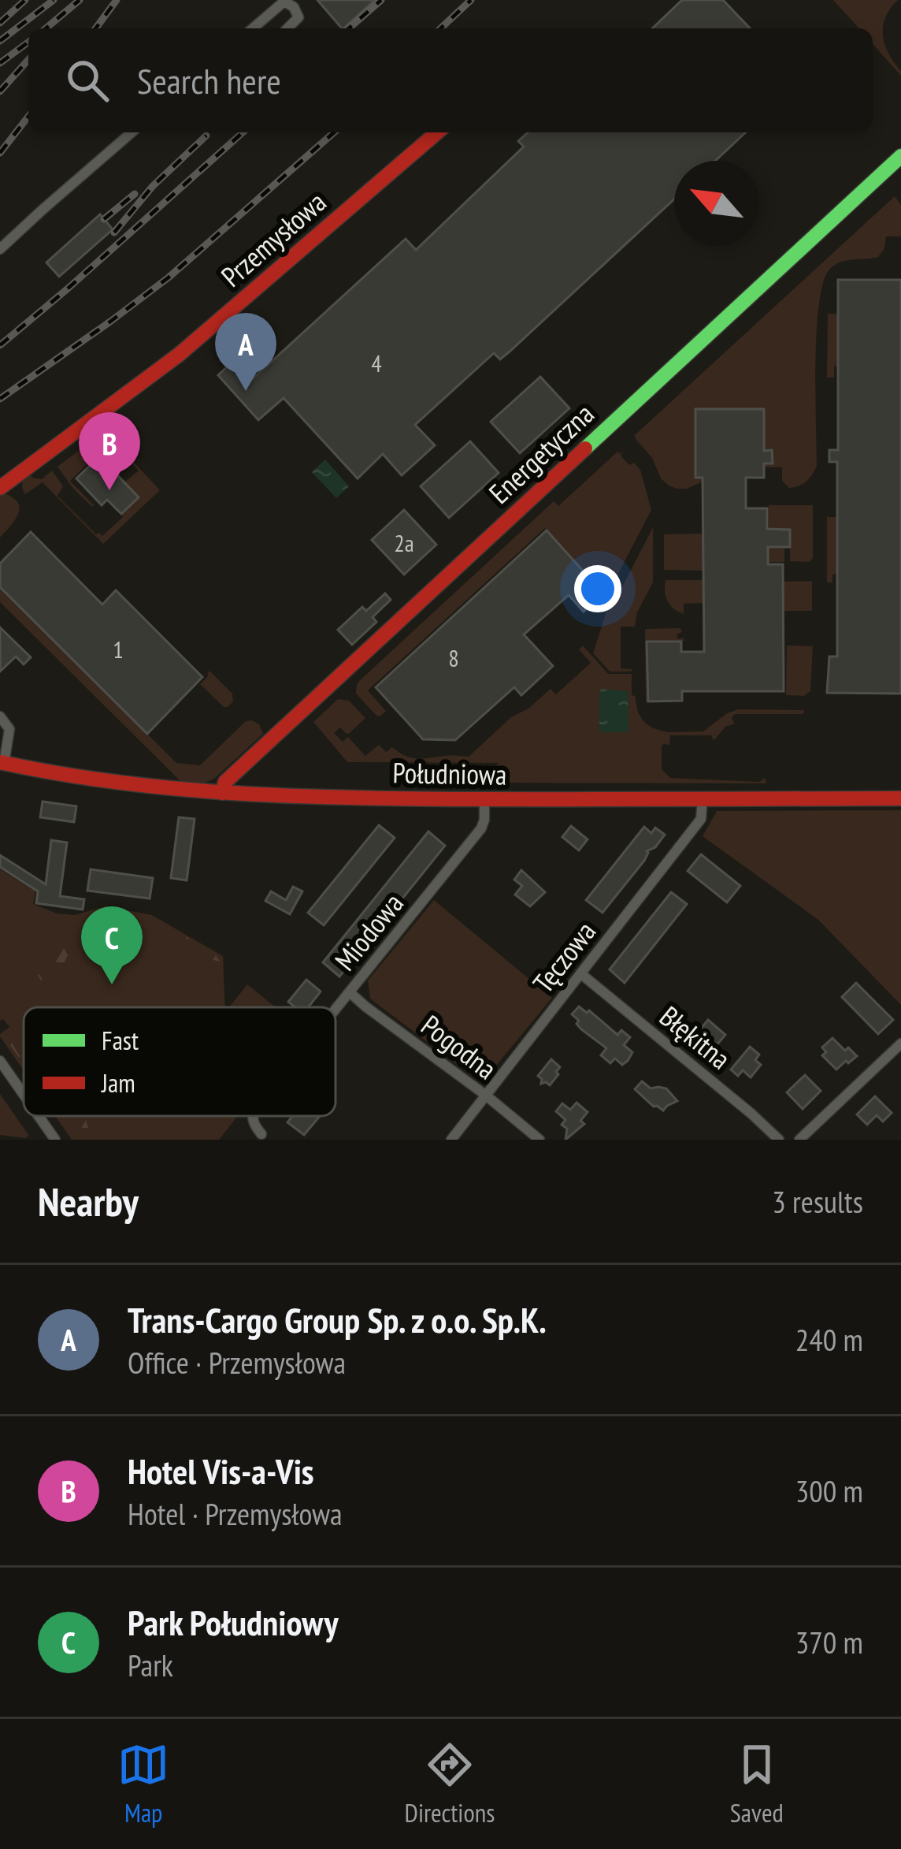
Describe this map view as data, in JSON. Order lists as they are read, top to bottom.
{
  "streets": {
    "street": [
      "Przemysłowa",
      "Energetyczna",
      "Południowa",
      "Miodowa",
      "Tęczowa",
      "Błękitna",
      "Pogodna"
    ]
  },
  "crossings": [
    ["Energetyczna", "Południowa"],
    ["Południowa", "Miodowa"],
    ["Południowa", "Tęczowa"],
    ["Miodowa", "Pogodna"],
    ["Tęczowa", "Błękitna"],
    ["Tęczowa", "Pogodna"]
  ],
  "house_numbers": [
    "4",
    "2a",
    "1",
    "8"
  ],
  "legend": ["Fast", "Jam"],
  "north": "top left",
  "page": {
    "search": "Search here",
    "pins": ["A", "B", "C"],
    "heading": ["Nearby", "3 results"],
    "list": [
      {
        "mark": "A",
        "name": "Trans-Cargo Group Sp. z o.o. Sp.K.",
        "note": "Office · Przemysłowa",
        "value": "240 m"
      },
      {
        "mark": "B",
        "name": "Hotel Vis-a-Vis",
        "note": "Hotel · Przemysłowa",
        "value": "300 m"
      },
      {
        "mark": "C",
        "name": "Park Południowy",
        "note": "Park",
        "value": "370 m"
      }
    ],
    "nav": ["Map", "Directions", "Saved"]
  }
}
